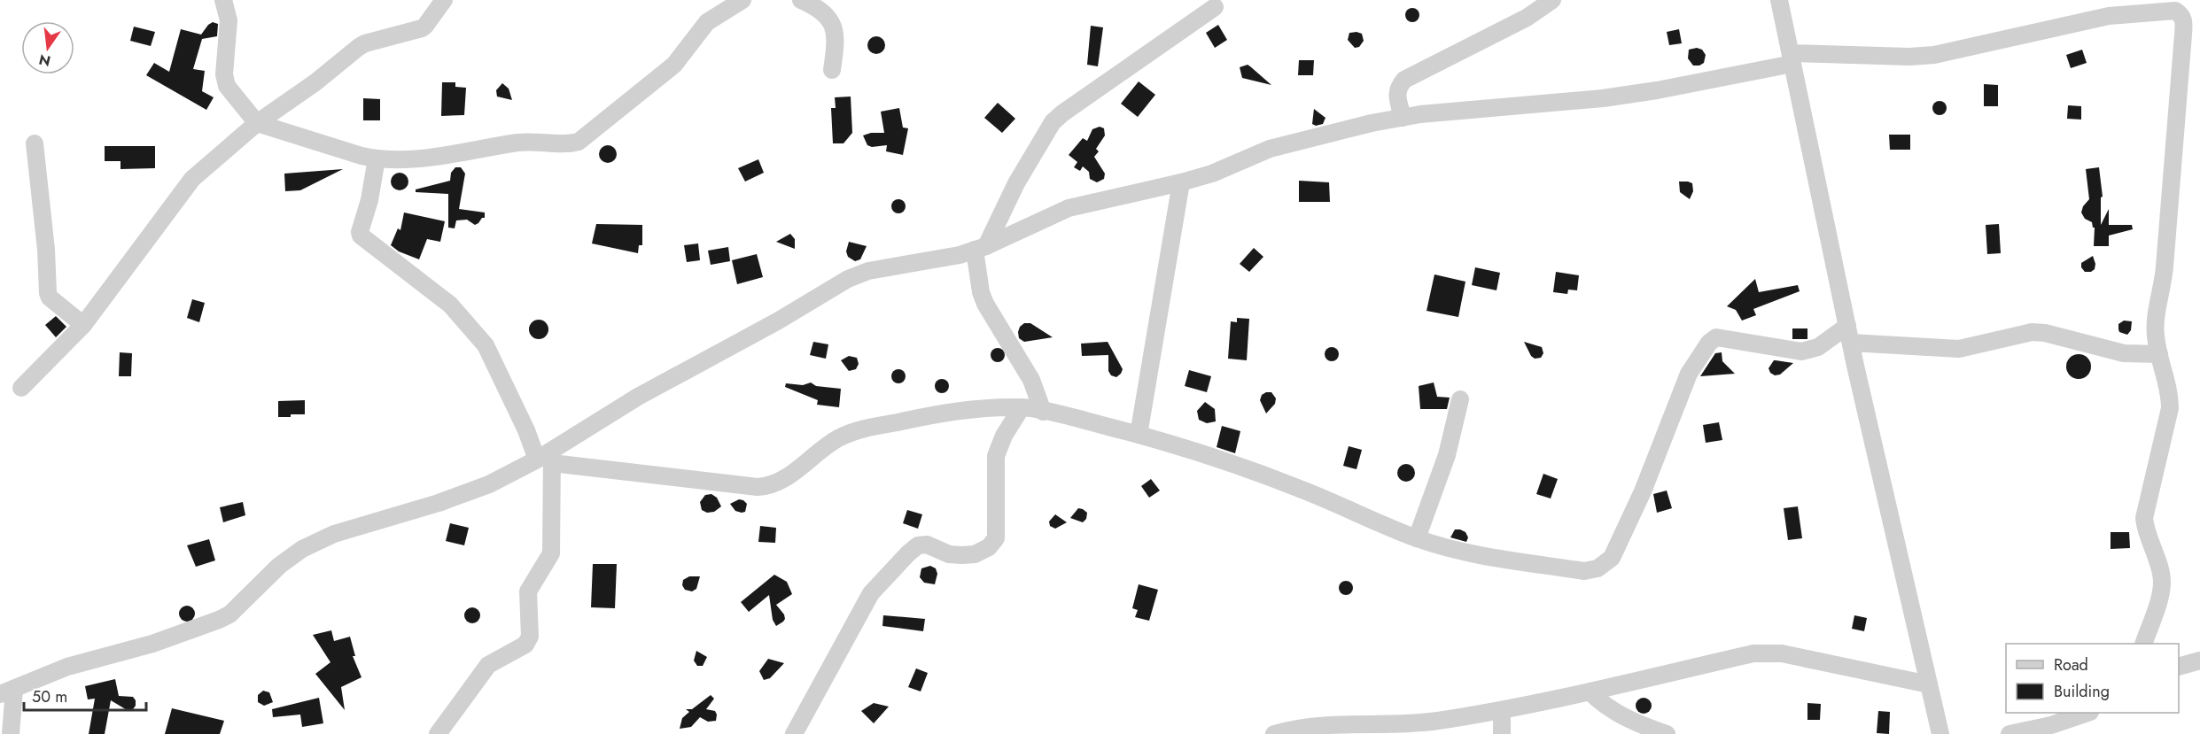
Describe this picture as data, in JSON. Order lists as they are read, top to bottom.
{
  "legend": ["Road", "Building"],
  "scale_bar": "50 m",
  "north": "bottom"
}
